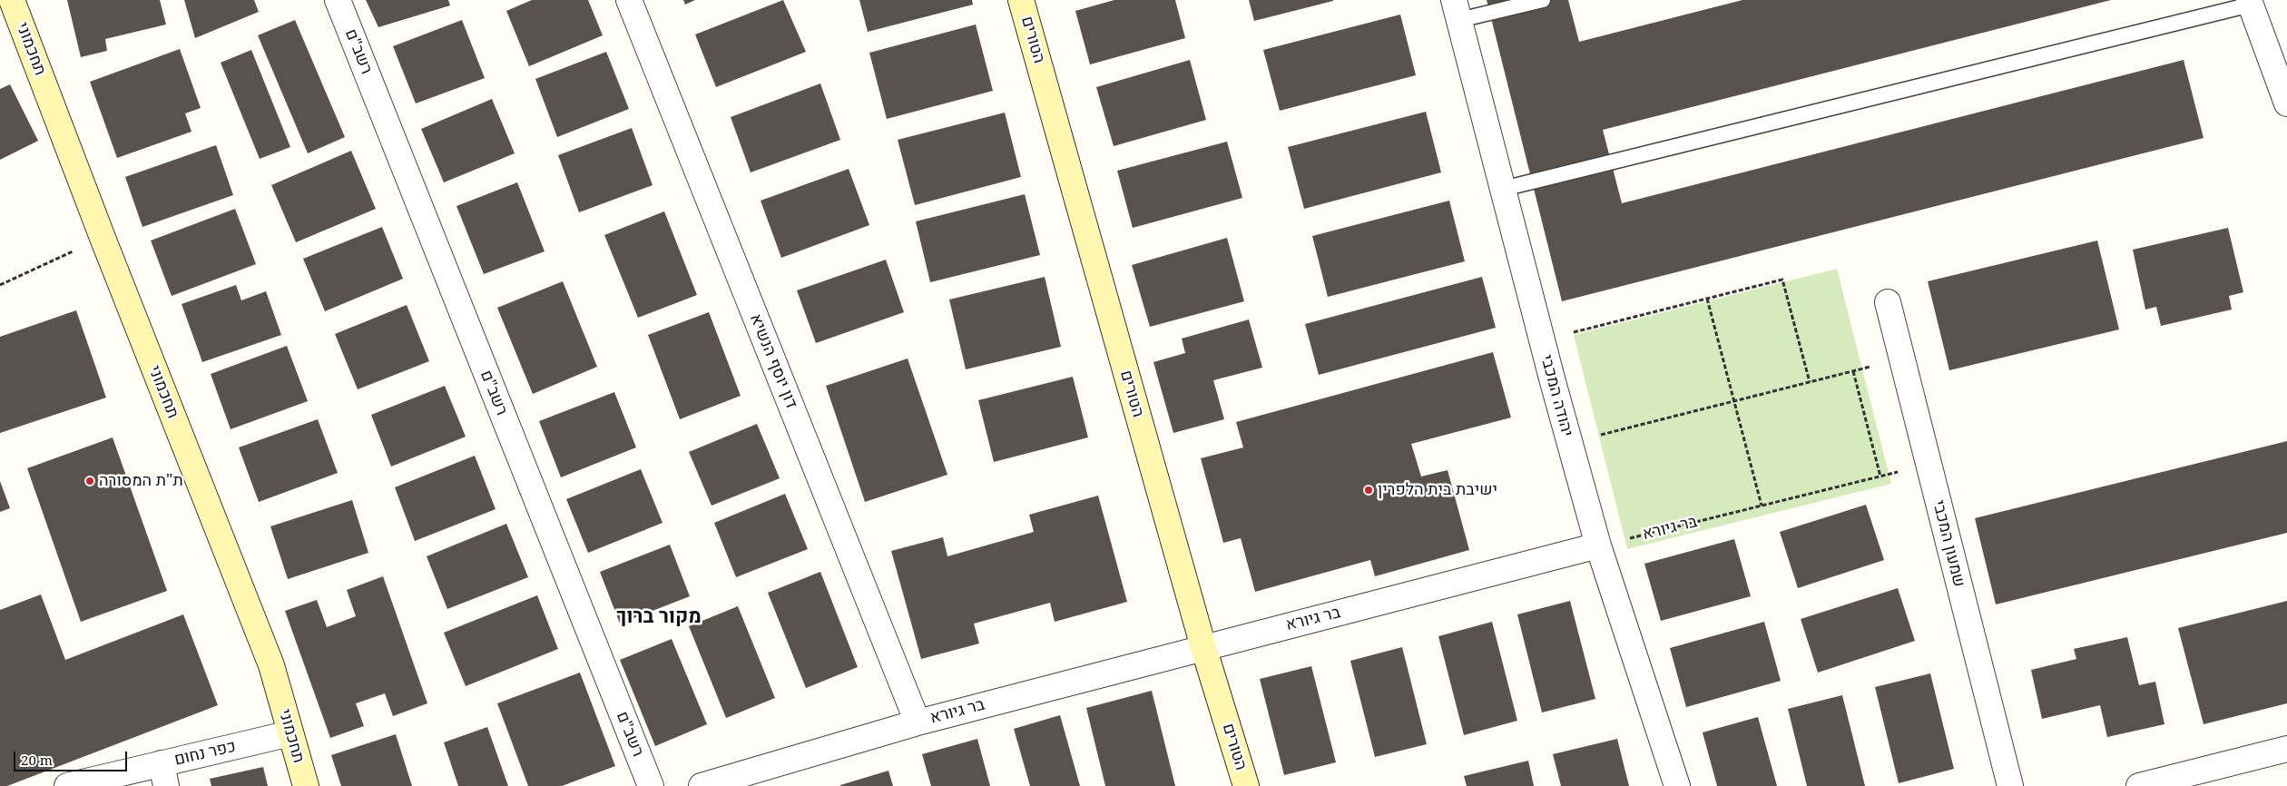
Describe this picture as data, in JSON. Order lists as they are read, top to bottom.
{
  "streets": {
    "street": [
      "הטורים",
      "תחכמוני",
      "רשב\"ם",
      "דון יוסף הנשיא",
      "יהודה המכבי",
      "בר גיורא",
      "שמעון המכבי",
      "כפר נחום"
    ]
  },
  "crossings": [
    ["הטורים", "בר גיורא"],
    ["תחכמוני", "כפר נחום"],
    ["דון יוסף הנשיא", "בר גיורא"],
    ["יהודה המכבי", "בר גיורא"],
    ["בר גיורא", "שמעון המכבי"]
  ],
  "districts": ["מקור ברוך"],
  "places": ["ת\"ת המסורה", "ישיבת בית הלפרין"],
  "scale_bar": "20 m"
}
